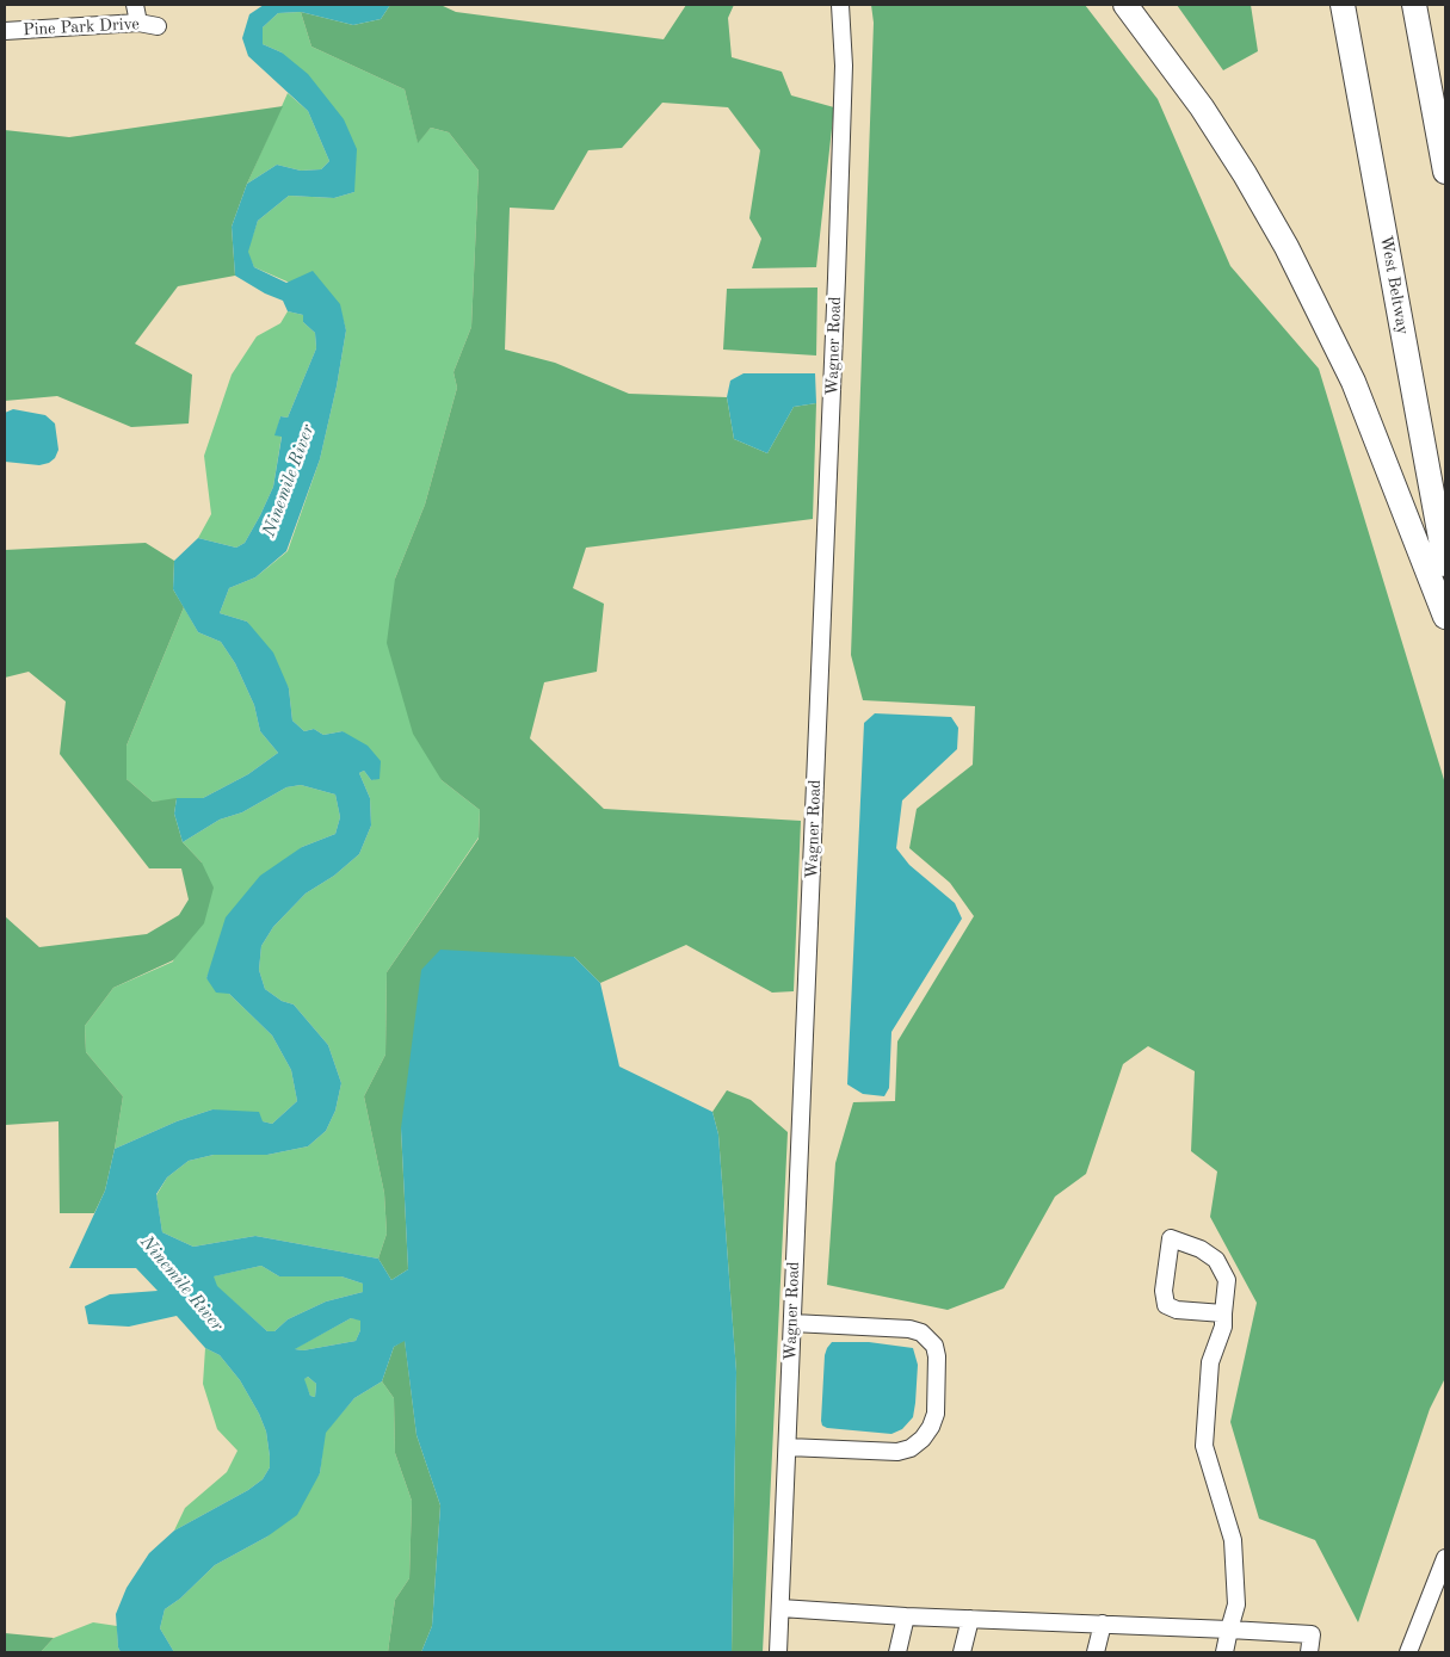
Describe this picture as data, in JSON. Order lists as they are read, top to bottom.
{
  "streets": {
    "highway": ["West Beltway"],
    "street": ["Pine Park Drive", "Wagner Road"]
  },
  "water": ["Ninemile River"]
}
